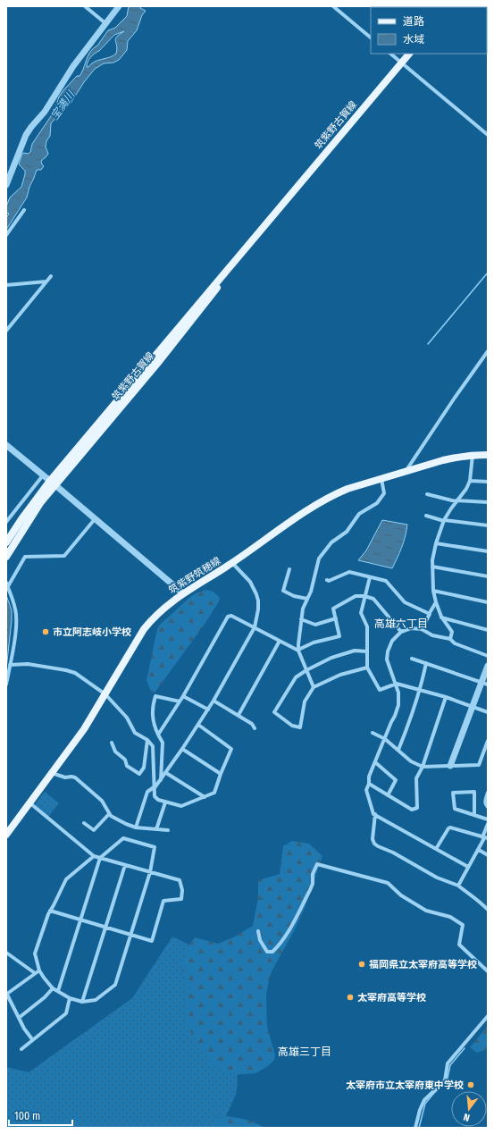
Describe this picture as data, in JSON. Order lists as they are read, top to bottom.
{
  "streets": {
    "main road": ["筑紫野古賀線", "筑紫野筑穂線"]
  },
  "districts": ["高雄六丁目", "高雄三丁目"],
  "water": ["宝満川"],
  "places": [
    "市立阿志岐小学校",
    "福岡県立太宰府高等学校",
    "太宰府高等学校",
    "太宰府市立太宰府東中学校"
  ],
  "legend": ["道路", "水域"],
  "scale_bar": "100 m",
  "north": "bottom"
}
